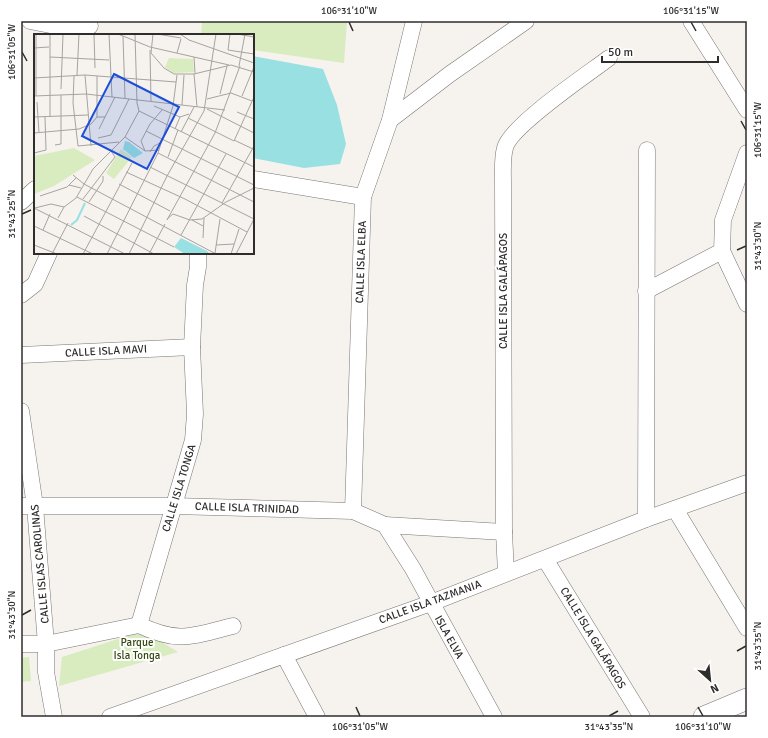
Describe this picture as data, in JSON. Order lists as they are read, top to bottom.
{
  "streets": {
    "street": [
      "CALLE ISLA ELBA",
      "CALLE ISLA GALÁPAGOS",
      "CALLE ISLA MAVI",
      "CALLE ISLA TONGA",
      "CALLE ISLA TRINIDAD",
      "CALLE ISLAS CAROLINAS",
      "CALLE ISLA TAZMANIA",
      "ISLA ELVA"
    ]
  },
  "crossings": [
    ["CALLE ISLA ELBA", "CALLE ISLA TRINIDAD"],
    ["CALLE ISLA GALÁPAGOS", "CALLE ISLA TAZMANIA"],
    ["CALLE ISLA MAVI", "CALLE ISLA TONGA"],
    ["CALLE ISLA TONGA", "CALLE ISLA TRINIDAD"],
    ["CALLE ISLA TRINIDAD", "CALLE ISLAS CAROLINAS"],
    ["CALLE ISLA TAZMANIA", "ISLA ELVA"]
  ],
  "parks": ["Parque Isla Tonga"],
  "scale_bar": "50 m",
  "north": "bottom right",
  "coordinates": [
    "106°31'10\"W",
    "106°31'15\"W",
    "106°31'05\"W",
    "31°43'25\"N",
    "31°43'30\"N",
    "31°43'35\"N"
  ]
}
